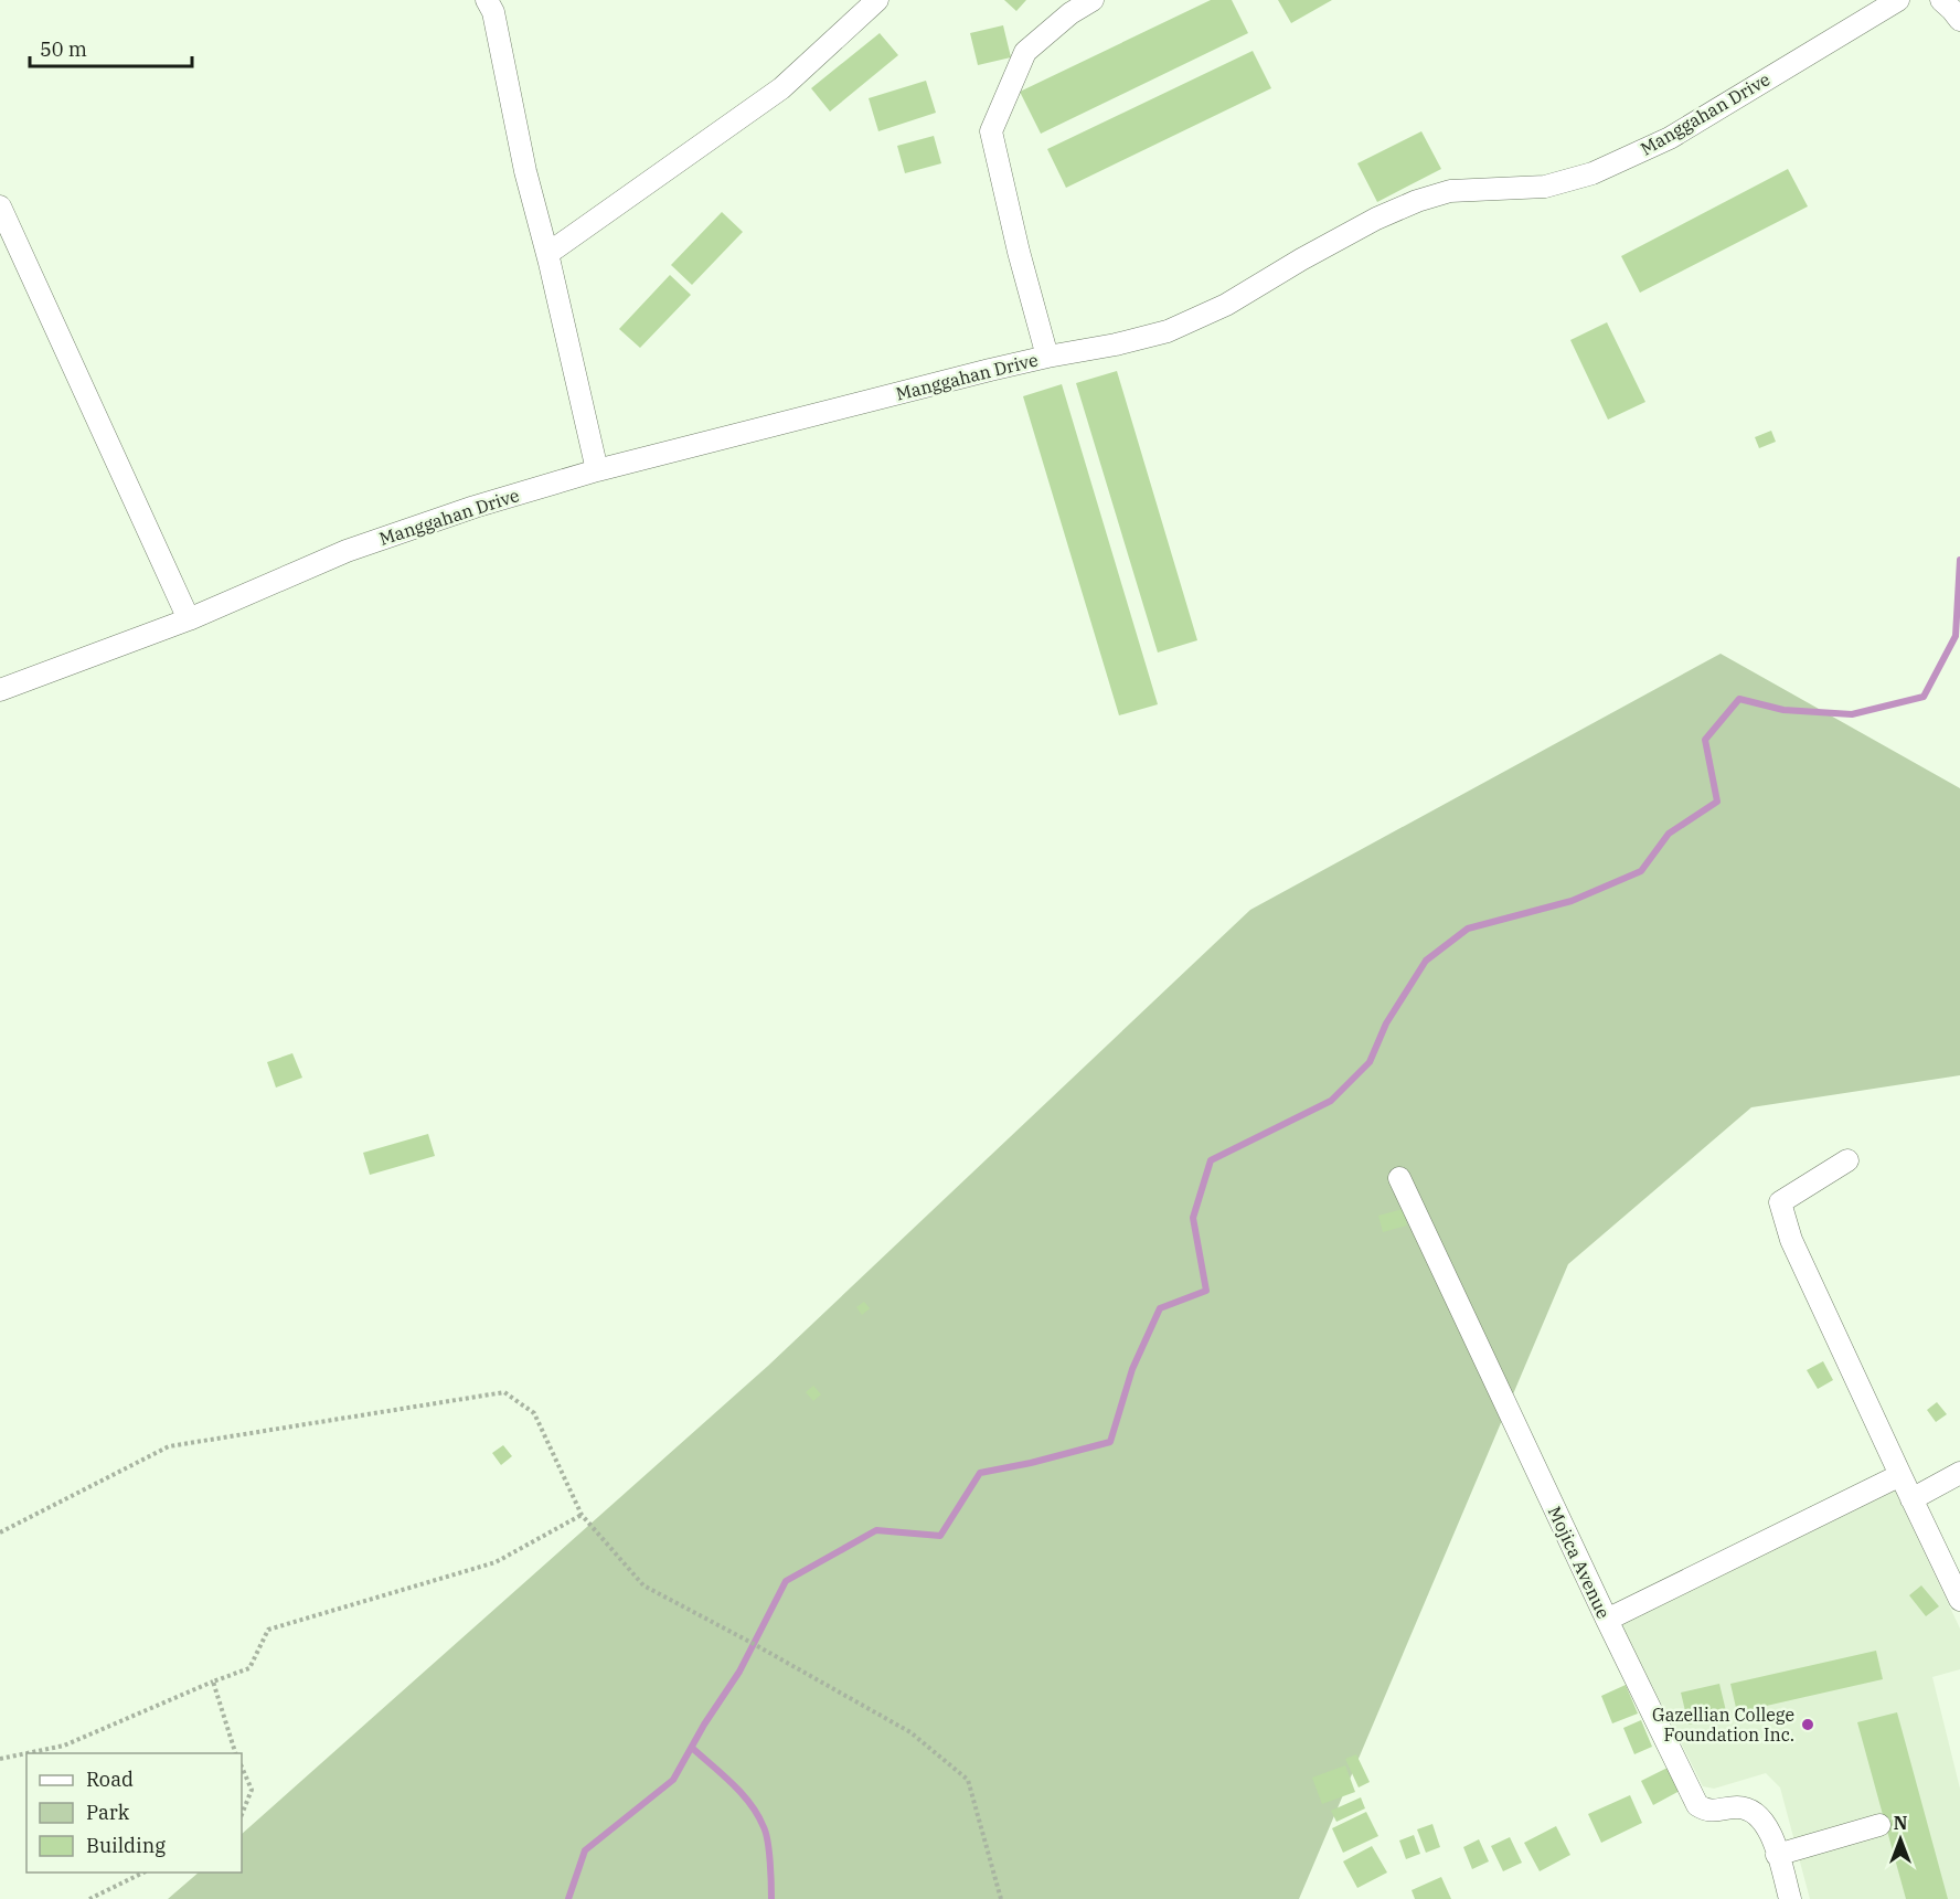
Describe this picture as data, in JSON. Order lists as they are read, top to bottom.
{
  "streets": {
    "street": ["Manggahan Drive", "Mojica Avenue"]
  },
  "places": ["Gazellian College Foundation Inc."],
  "legend": ["Road", "Park", "Building"],
  "scale_bar": "50 m",
  "north": "top"
}
